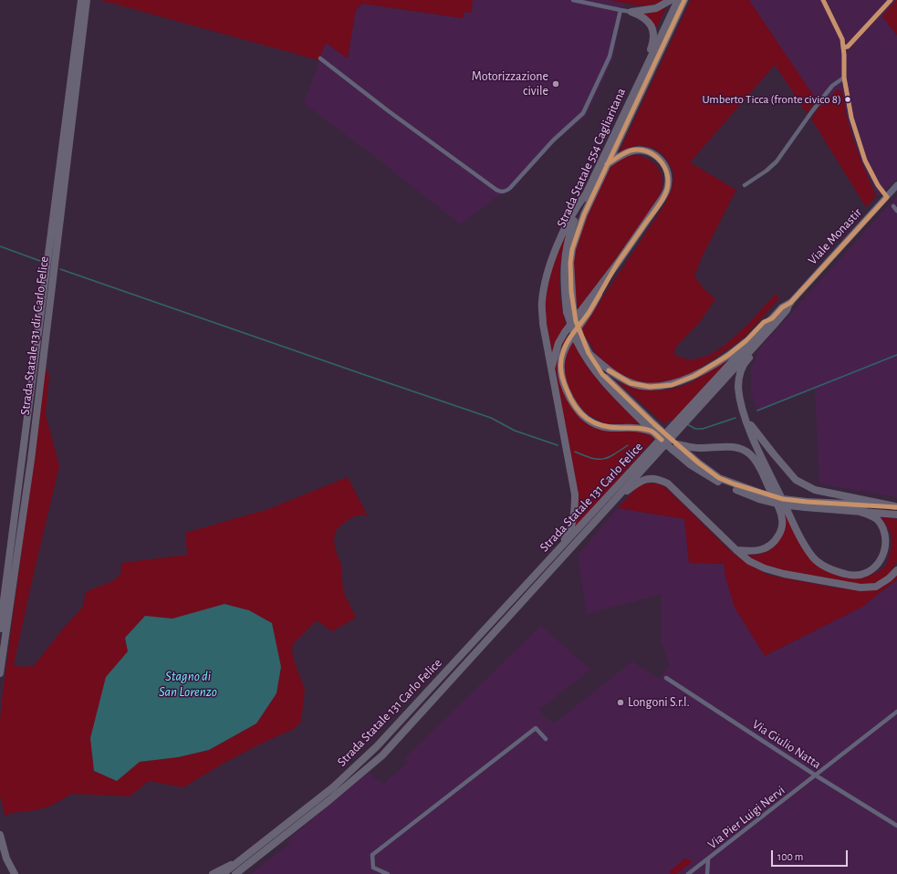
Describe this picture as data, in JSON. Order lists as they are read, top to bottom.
{
  "streets": {
    "highway": ["Strada Statale 554 Cagliaritana", "Strada Statale 131 dir Carlo Felice", "Strada Statale 131 Carlo Felice"],
    "main road": ["Viale Monastir"],
    "street": ["Via Giulio Natta", "Via Pier Luigi Nervi"]
  },
  "crossings": [
    ["Viale Monastir", "Strada Statale 131 Carlo Felice"],
    ["Via Giulio Natta", "Via Pier Luigi Nervi"]
  ],
  "water": ["Stagno di San Lorenzo"],
  "places": ["Motorizzazione civile", "Umberto Ticca (fronte civico 8)", "Longoni S.r.l."],
  "scale_bar": "100 m"
}
